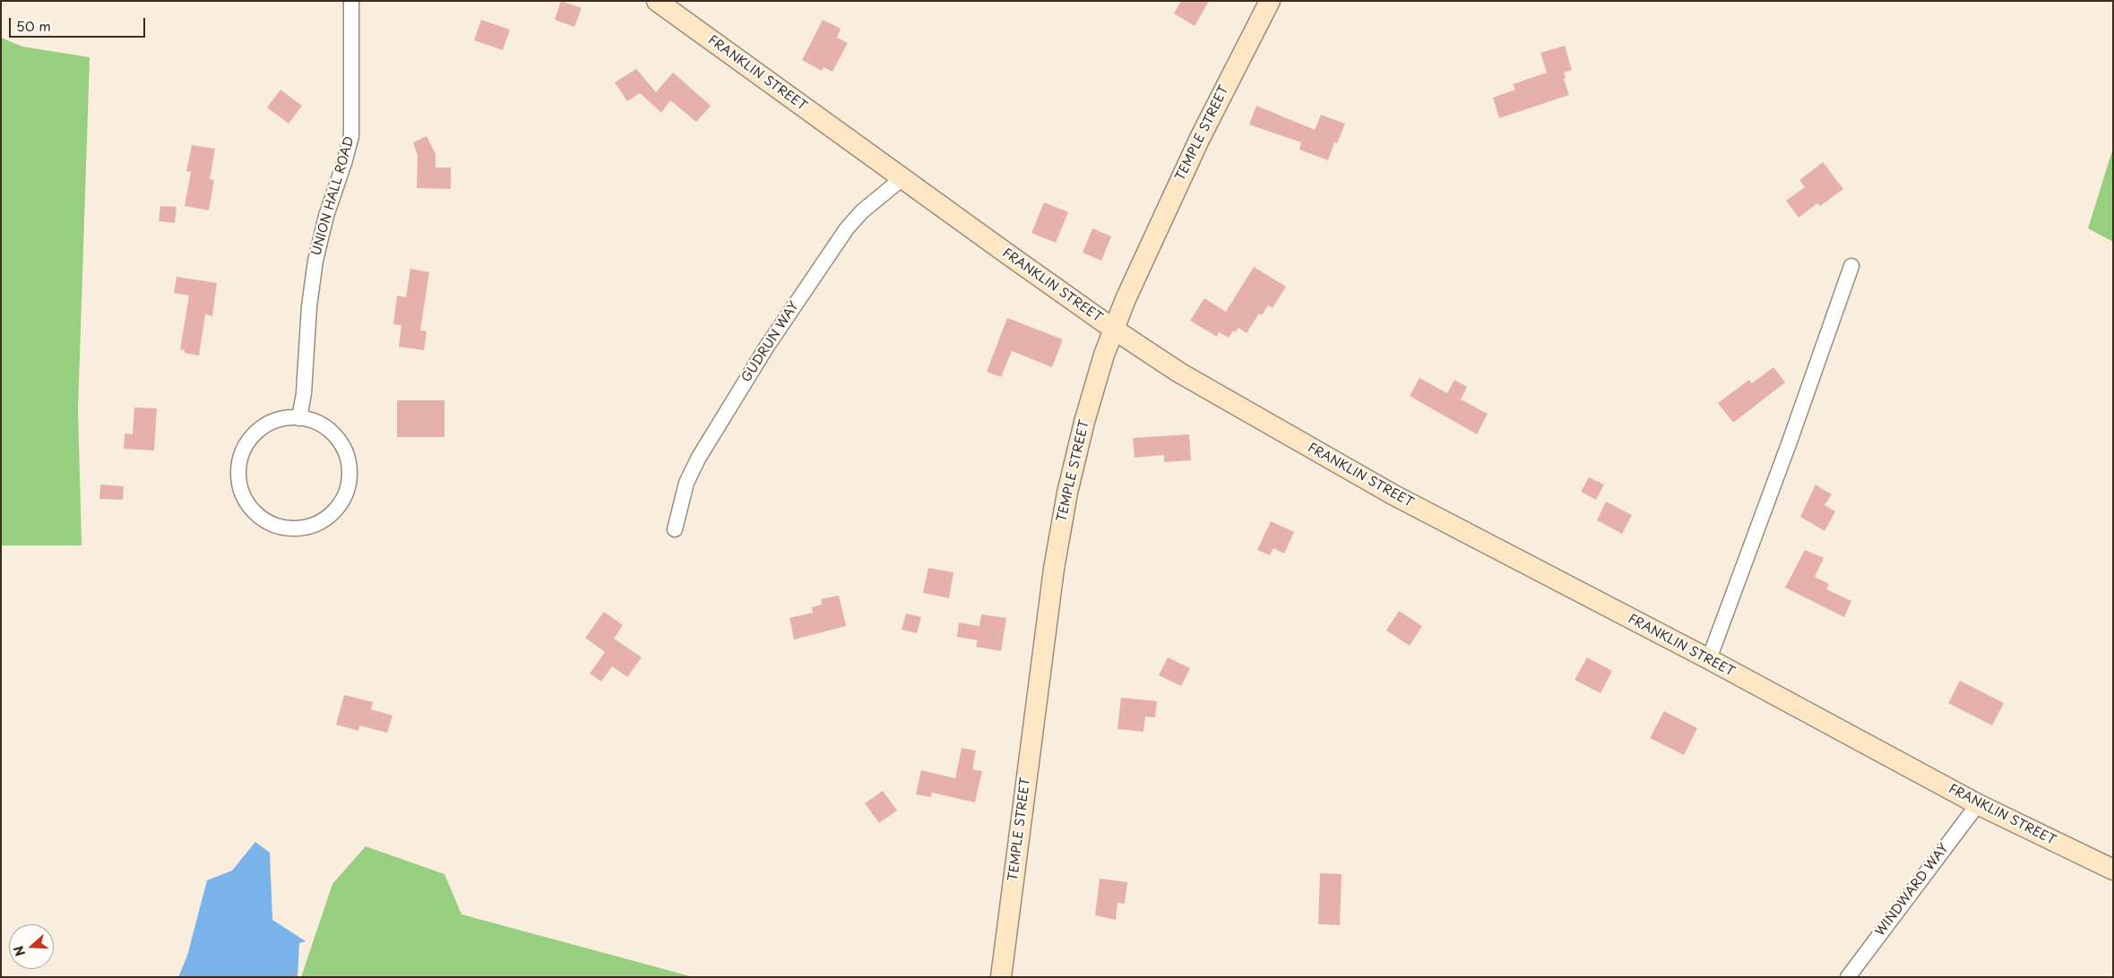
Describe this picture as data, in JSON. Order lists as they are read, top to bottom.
{
  "streets": {
    "street": [
      "FRANKLIN STREET",
      "TEMPLE STREET",
      "UNION HALL ROAD",
      "GUDRUN WAY",
      "WINDWARD WAY"
    ]
  },
  "crossings": [
    ["FRANKLIN STREET", "TEMPLE STREET"],
    ["FRANKLIN STREET", "GUDRUN WAY"],
    ["FRANKLIN STREET", "WINDWARD WAY"]
  ],
  "scale_bar": "50 m",
  "north": "left"
}
